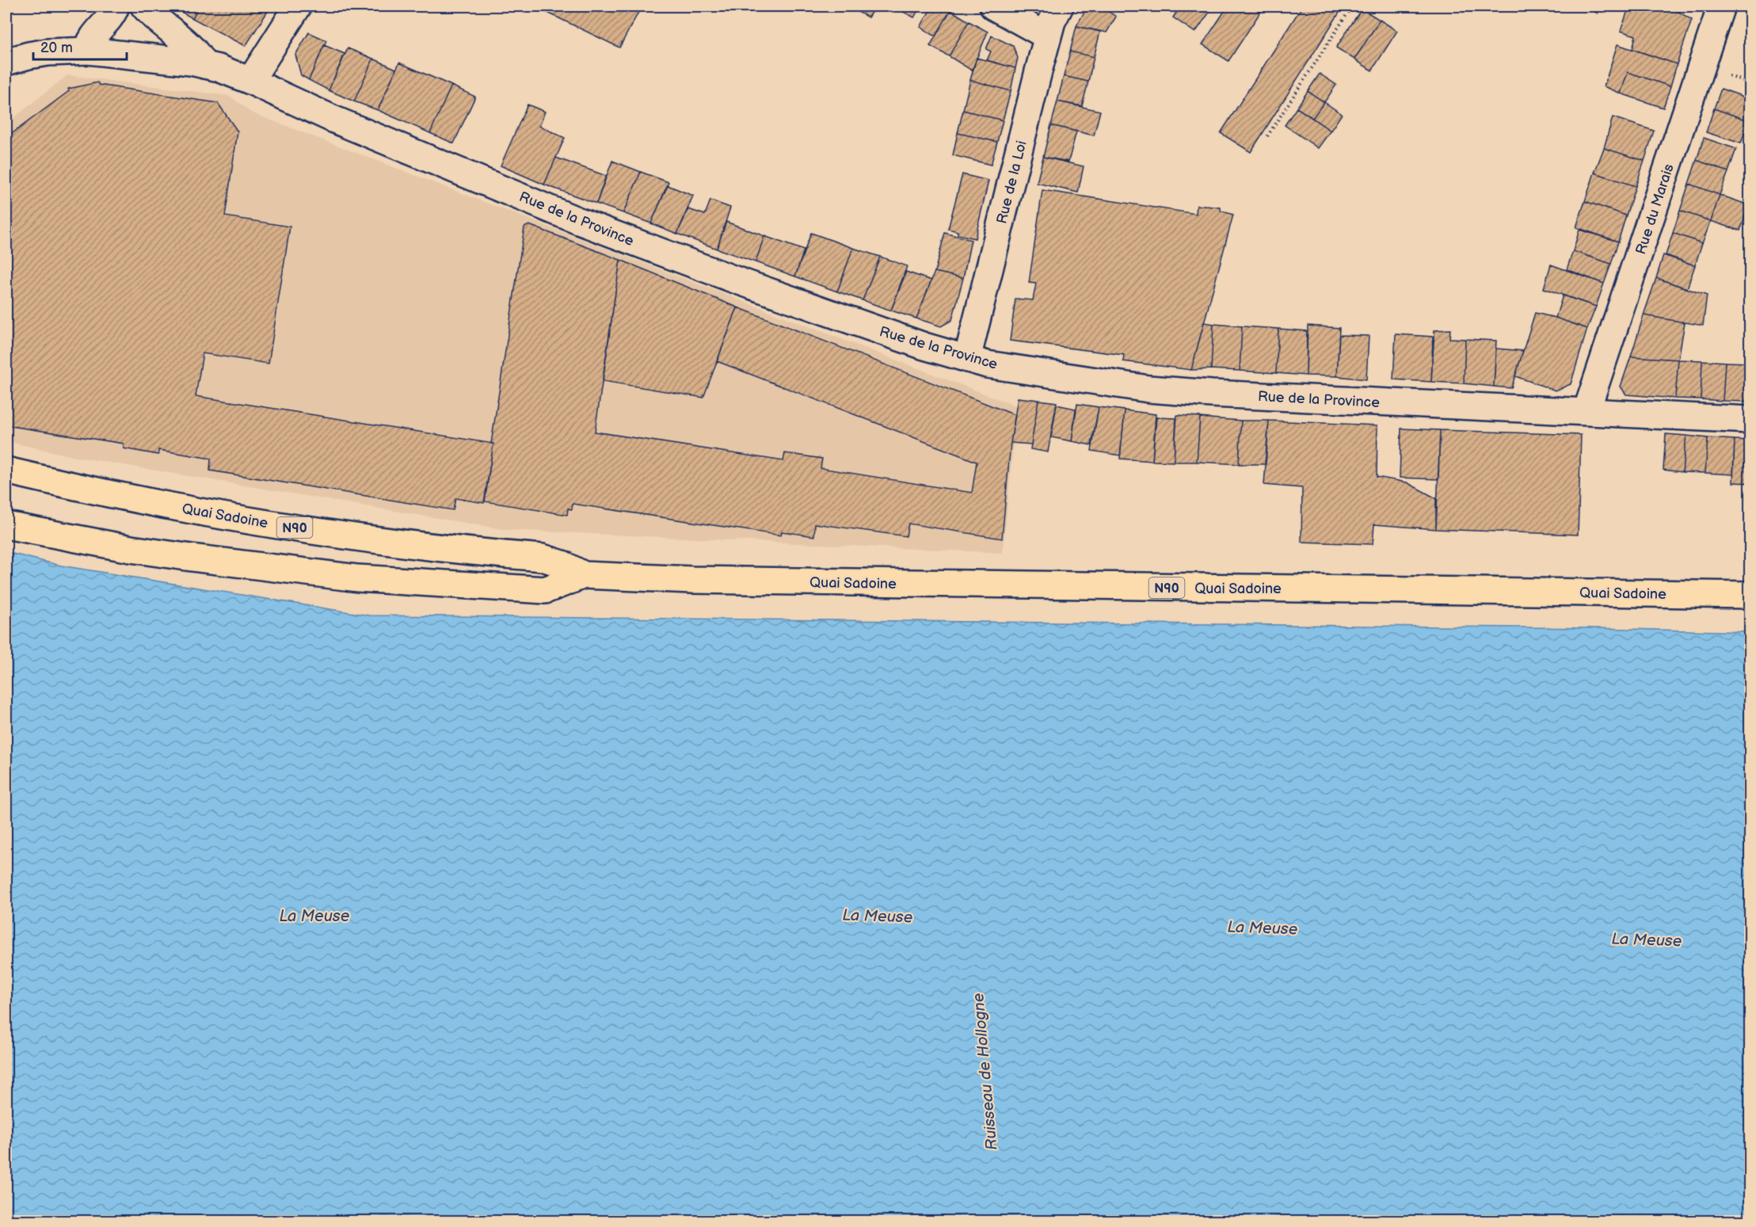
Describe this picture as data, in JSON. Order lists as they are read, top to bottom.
{
  "streets": {
    "main road": ["Quai Sadoine", "N90"],
    "street": ["Rue de la Loi", "Rue du Marais", "Rue de la Province"]
  },
  "crossings": [
    ["Rue de la Loi", "Rue de la Province"],
    ["Rue du Marais", "Rue de la Province"]
  ],
  "water": ["La Meuse", "Ruisseau de Hollogne"],
  "scale_bar": "20 m"
}
